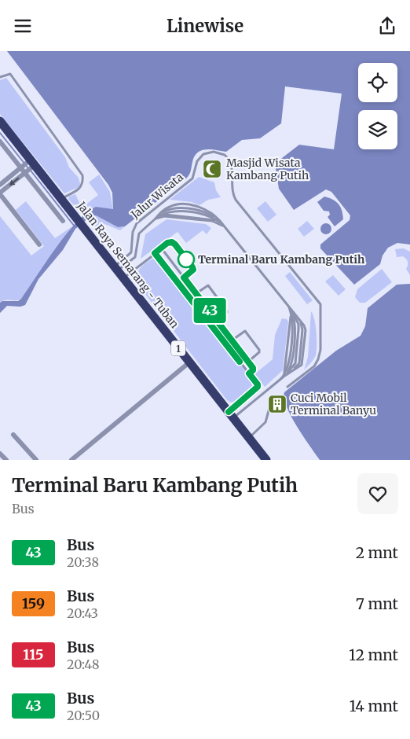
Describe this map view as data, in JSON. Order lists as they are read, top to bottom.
{
  "streets": {
    "highway": ["Jalan Raya Semarang - Tuban", "1"],
    "lane": ["Jalur Wisata"]
  },
  "crossings": [
    ["Jalur Wisata", "Jalan Raya Semarang - Tuban"]
  ],
  "places": {
    "mosque": ["Masjid Wisata Kambang Putih"],
    "other": ["Terminal Baru Kambang Putih"],
    "building": ["Cuci Mobil Terminal Banyu"]
  },
  "lines": ["bus line 43"],
  "page": {
    "header": "Linewise",
    "on_map": "43",
    "heading": ["Terminal Baru Kambang Putih", "Bus"],
    "list": [
      {
        "mark": "43",
        "name": "Bus",
        "note": "20:38",
        "value": "2 mnt"
      },
      {
        "mark": "159",
        "name": "Bus",
        "note": "20:43",
        "value": "7 mnt"
      },
      {
        "mark": "115",
        "name": "Bus",
        "note": "20:48",
        "value": "12 mnt"
      },
      {
        "mark": "43",
        "name": "Bus",
        "note": "20:50",
        "value": "14 mnt"
      }
    ]
  }
}
